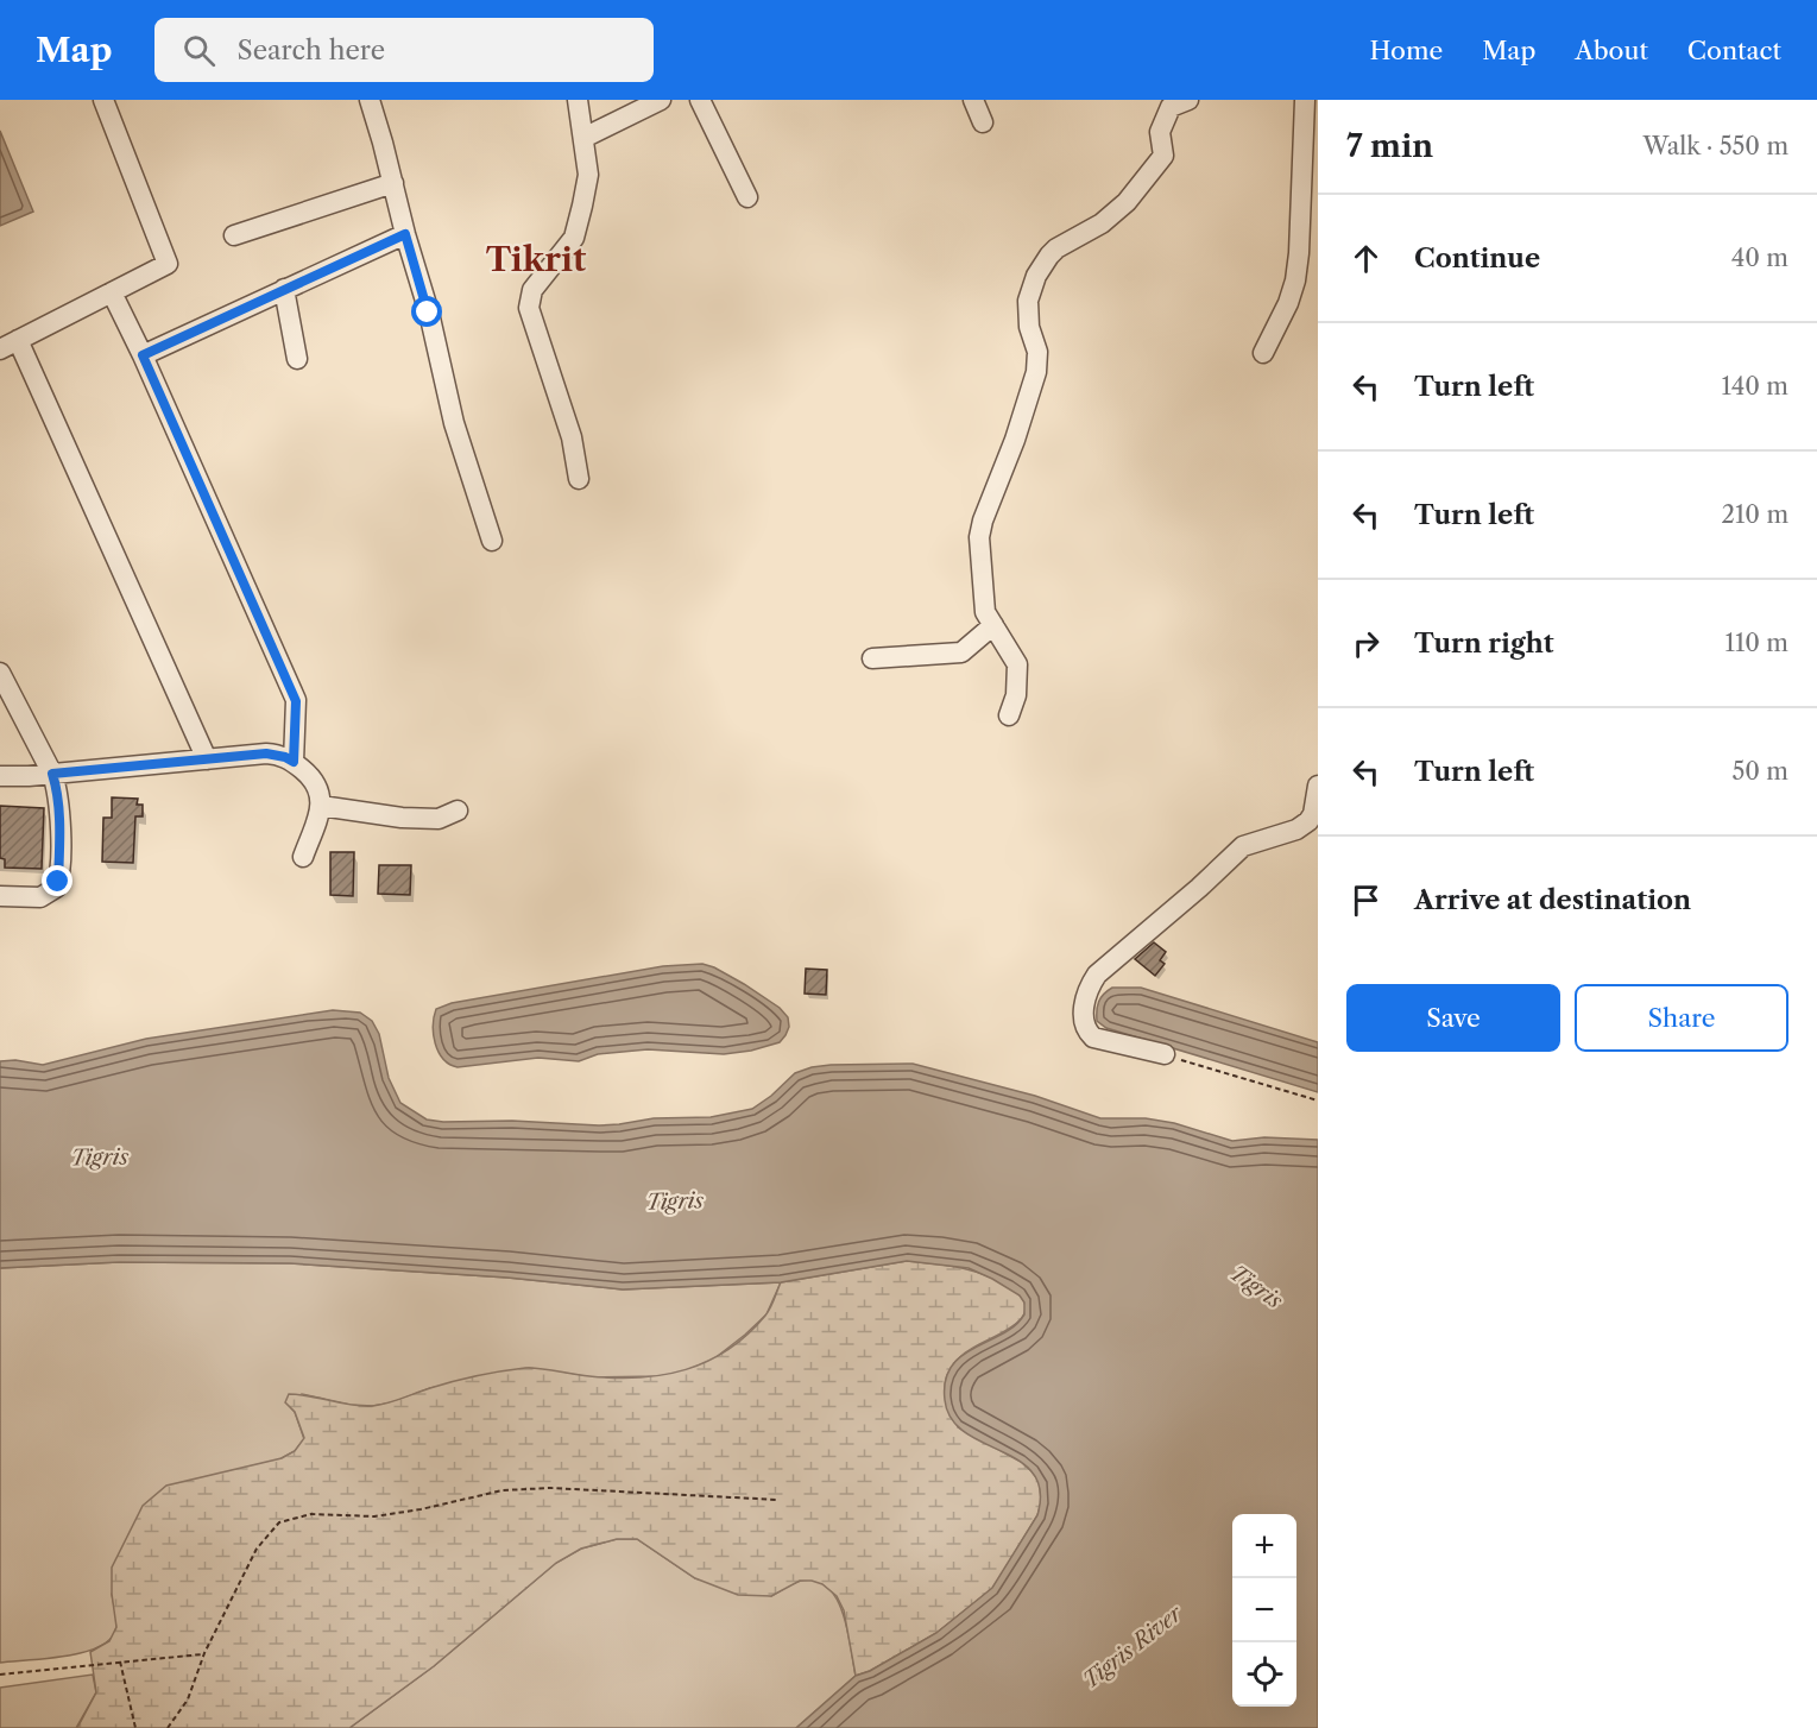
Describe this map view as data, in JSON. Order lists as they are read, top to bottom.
{
  "districts": ["Tikrit"],
  "water": ["Tigris", "Tigris River"],
  "page": {
    "header": "Map",
    "search": "Search here",
    "nav": [
      "Home",
      "Map",
      "About",
      "Contact"
    ],
    "heading": ["7 min", "Walk · 550 m"],
    "list": [
      ["Continue", "40 m"],
      ["Turn left", "140 m"],
      ["Turn left", "210 m"],
      ["Turn right", "110 m"],
      ["Turn left", "50 m"],
      "Arrive at destination"
    ],
    "buttons": ["Save", "Share"],
    "map_buttons": ["+", "−"]
  }
}
